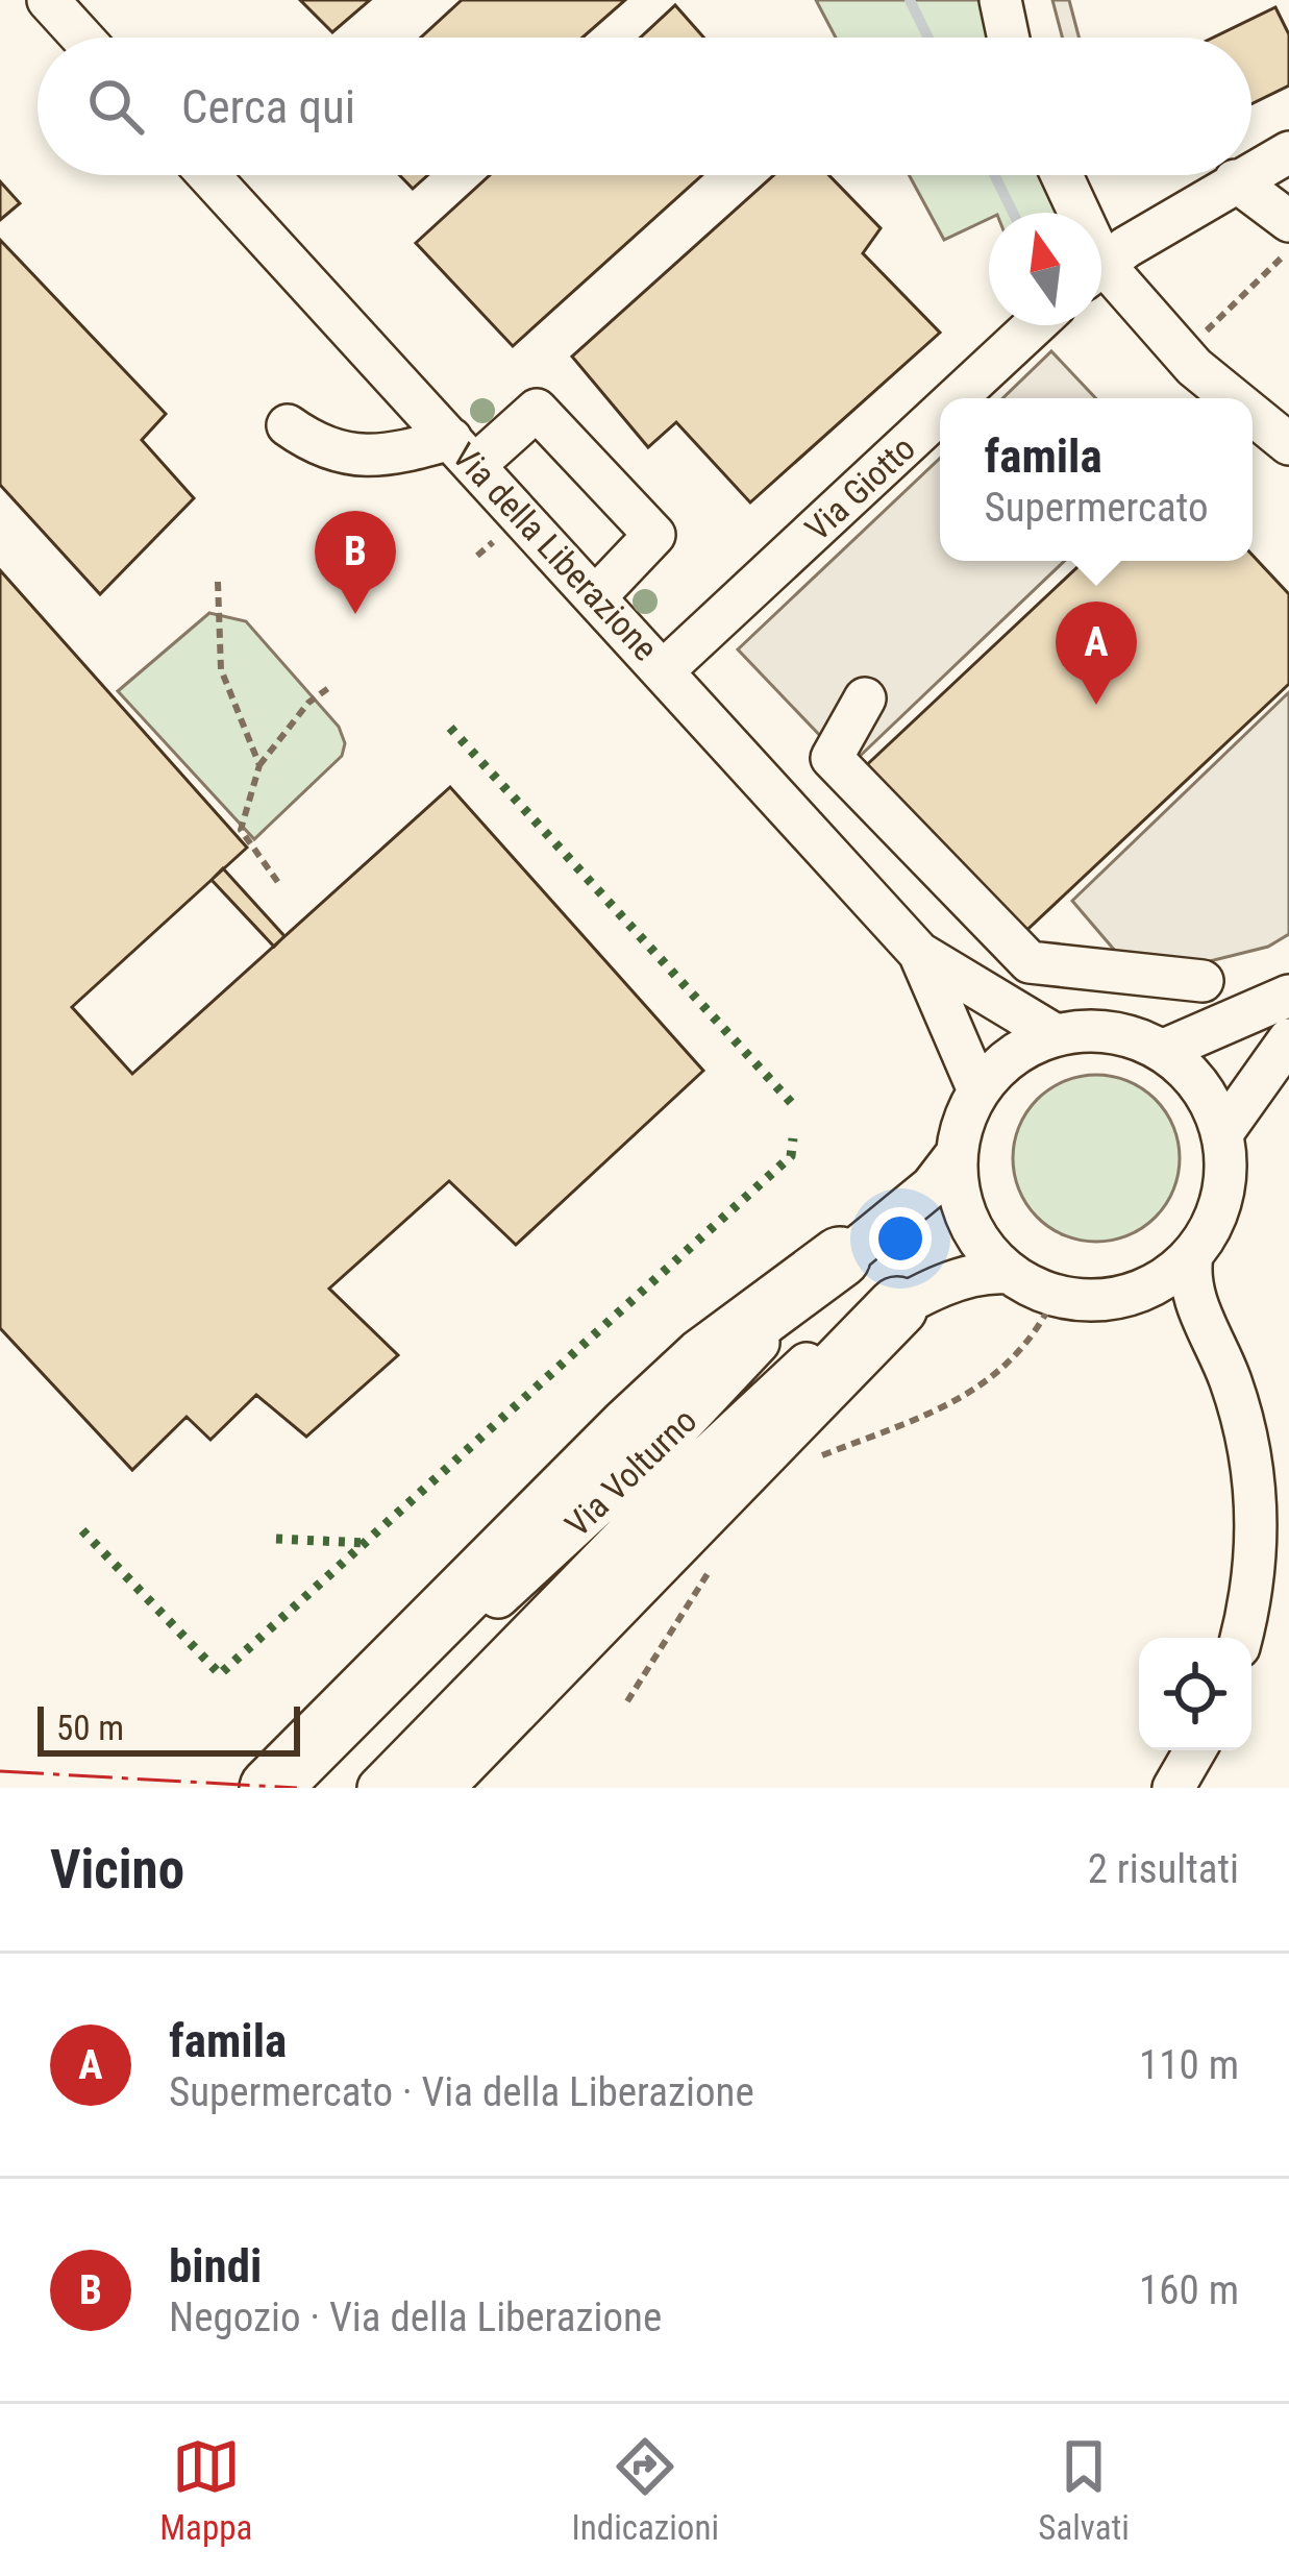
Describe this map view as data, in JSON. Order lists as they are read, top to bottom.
{
  "streets": {
    "street": ["Via Giotto", "Via della Liberazione", "Via Volturno"]
  },
  "crossings": [
    ["Via Giotto", "Via della Liberazione"],
    ["Via della Liberazione", "Via Volturno"]
  ],
  "scale_bar": "50 m",
  "north": "top",
  "page": {
    "search": "Cerca qui",
    "popup": ["famila", "Supermercato"],
    "pins": ["B", "A"],
    "scale": "50 m",
    "heading": ["Vicino", "2 risultati"],
    "list": [
      {
        "mark": "A",
        "name": "famila",
        "note": "Supermercato · Via della Liberazione",
        "value": "110 m"
      },
      {
        "mark": "B",
        "name": "bindi",
        "note": "Negozio · Via della Liberazione",
        "value": "160 m"
      }
    ],
    "nav": ["Mappa", "Indicazioni", "Salvati"]
  }
}
